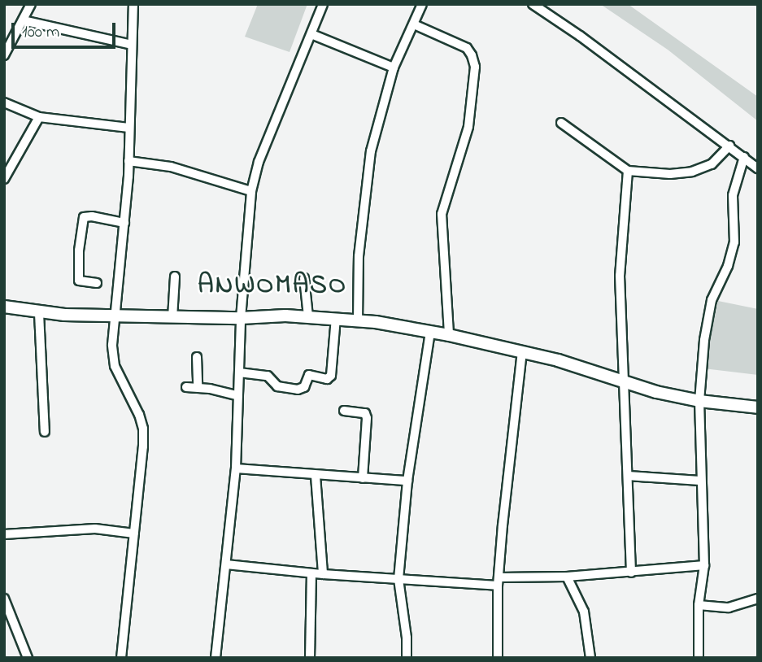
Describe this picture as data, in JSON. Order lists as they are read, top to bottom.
{
  "districts": ["ANWOMASO"],
  "scale_bar": "100 m"
}
